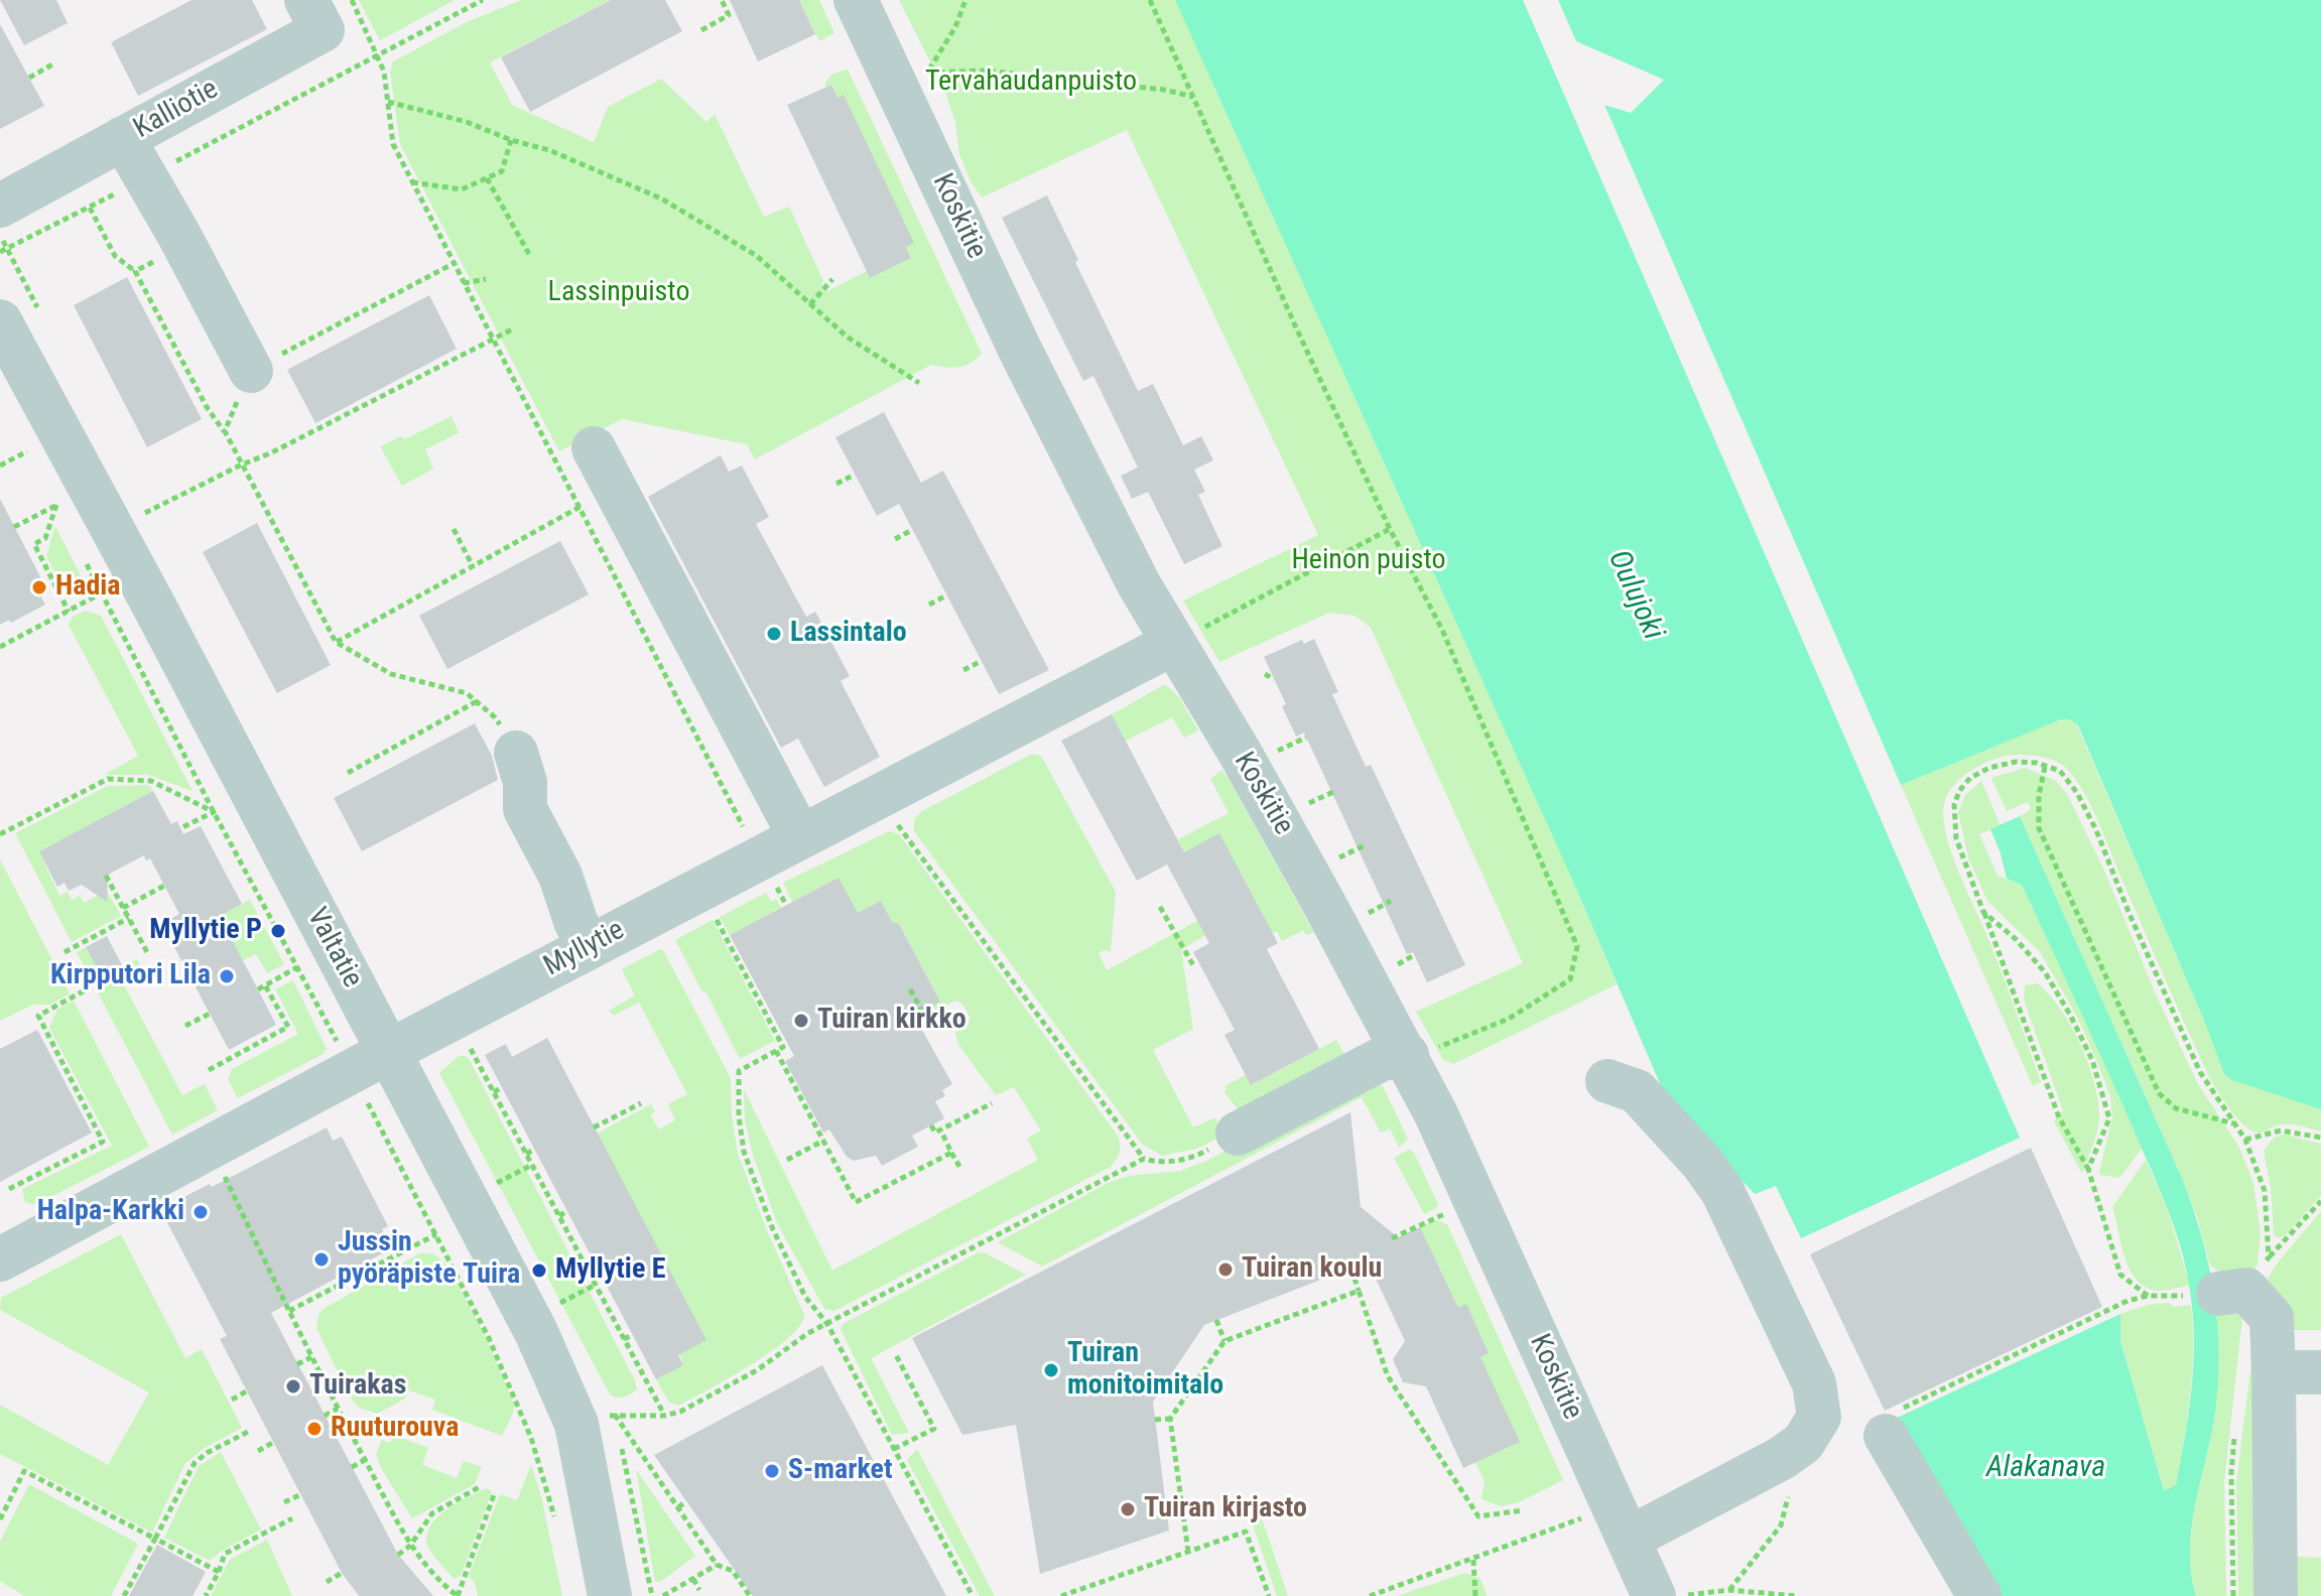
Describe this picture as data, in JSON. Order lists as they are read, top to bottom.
{
  "streets": {
    "street": [
      "Kalliotie",
      "Koskitie",
      "Valtatie",
      "Myllytie"
    ]
  },
  "crossings": [
    ["Koskitie", "Myllytie"],
    ["Valtatie", "Myllytie"]
  ],
  "water": ["Oulujoki", "Alakanava"],
  "parks": ["Tervahaudanpuisto", "Lassinpuisto", "Heinon puisto"],
  "places": [
    "Hadia",
    "Lassintalo",
    "Myllytie P",
    "Kirpputori Lila",
    "Tuiran kirkko",
    "Halpa-Karkki",
    "Jussin pyöräpiste Tuira",
    "Tuiran koulu",
    "Myllytie E",
    "Tuiran monitoimitalo",
    "Tuirakas",
    "Ruuturouva",
    "S-market",
    "Tuiran kirjasto"
  ]
}
